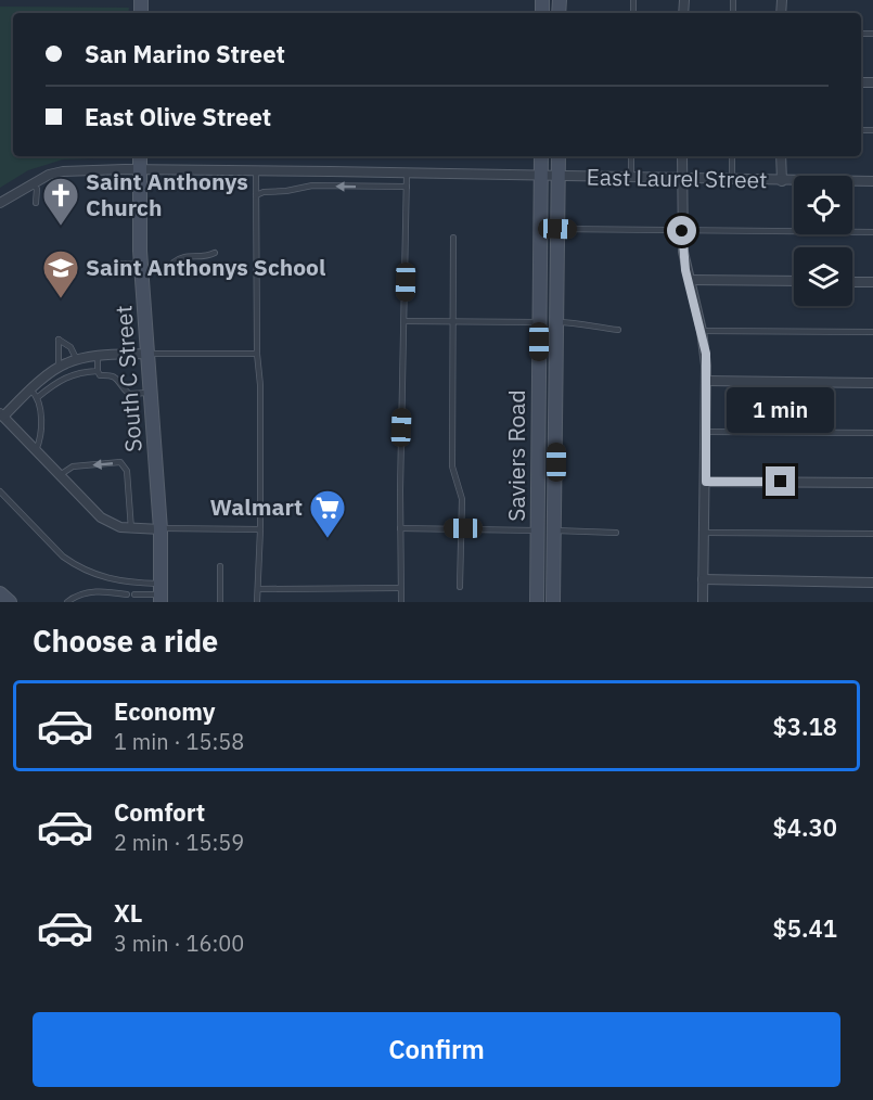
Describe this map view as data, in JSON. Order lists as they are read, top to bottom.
{
  "streets": {
    "main road": ["South C Street", "Saviers Road"],
    "street": ["East Laurel Street"]
  },
  "crossings": [
    ["East Laurel Street", "South C Street"],
    ["East Laurel Street", "Saviers Road"]
  ],
  "places": {
    "church": ["Saint Anthonys Church"],
    "school or university": ["Saint Anthonys School"],
    "supermarket": ["Walmart"]
  },
  "page": {
    "banner": ["San Marino Street", "East Olive Street"],
    "bubble": "1 min",
    "heading": "Choose a ride",
    "list": [
      {
        "name": "Economy",
        "note": "1 min · 15:58",
        "value": "$3.18"
      },
      {
        "name": "Comfort",
        "note": "2 min · 15:59",
        "value": "$4.30"
      },
      {
        "name": "XL",
        "note": "3 min · 16:00",
        "value": "$5.41"
      }
    ],
    "buttons": "Confirm"
  }
}
